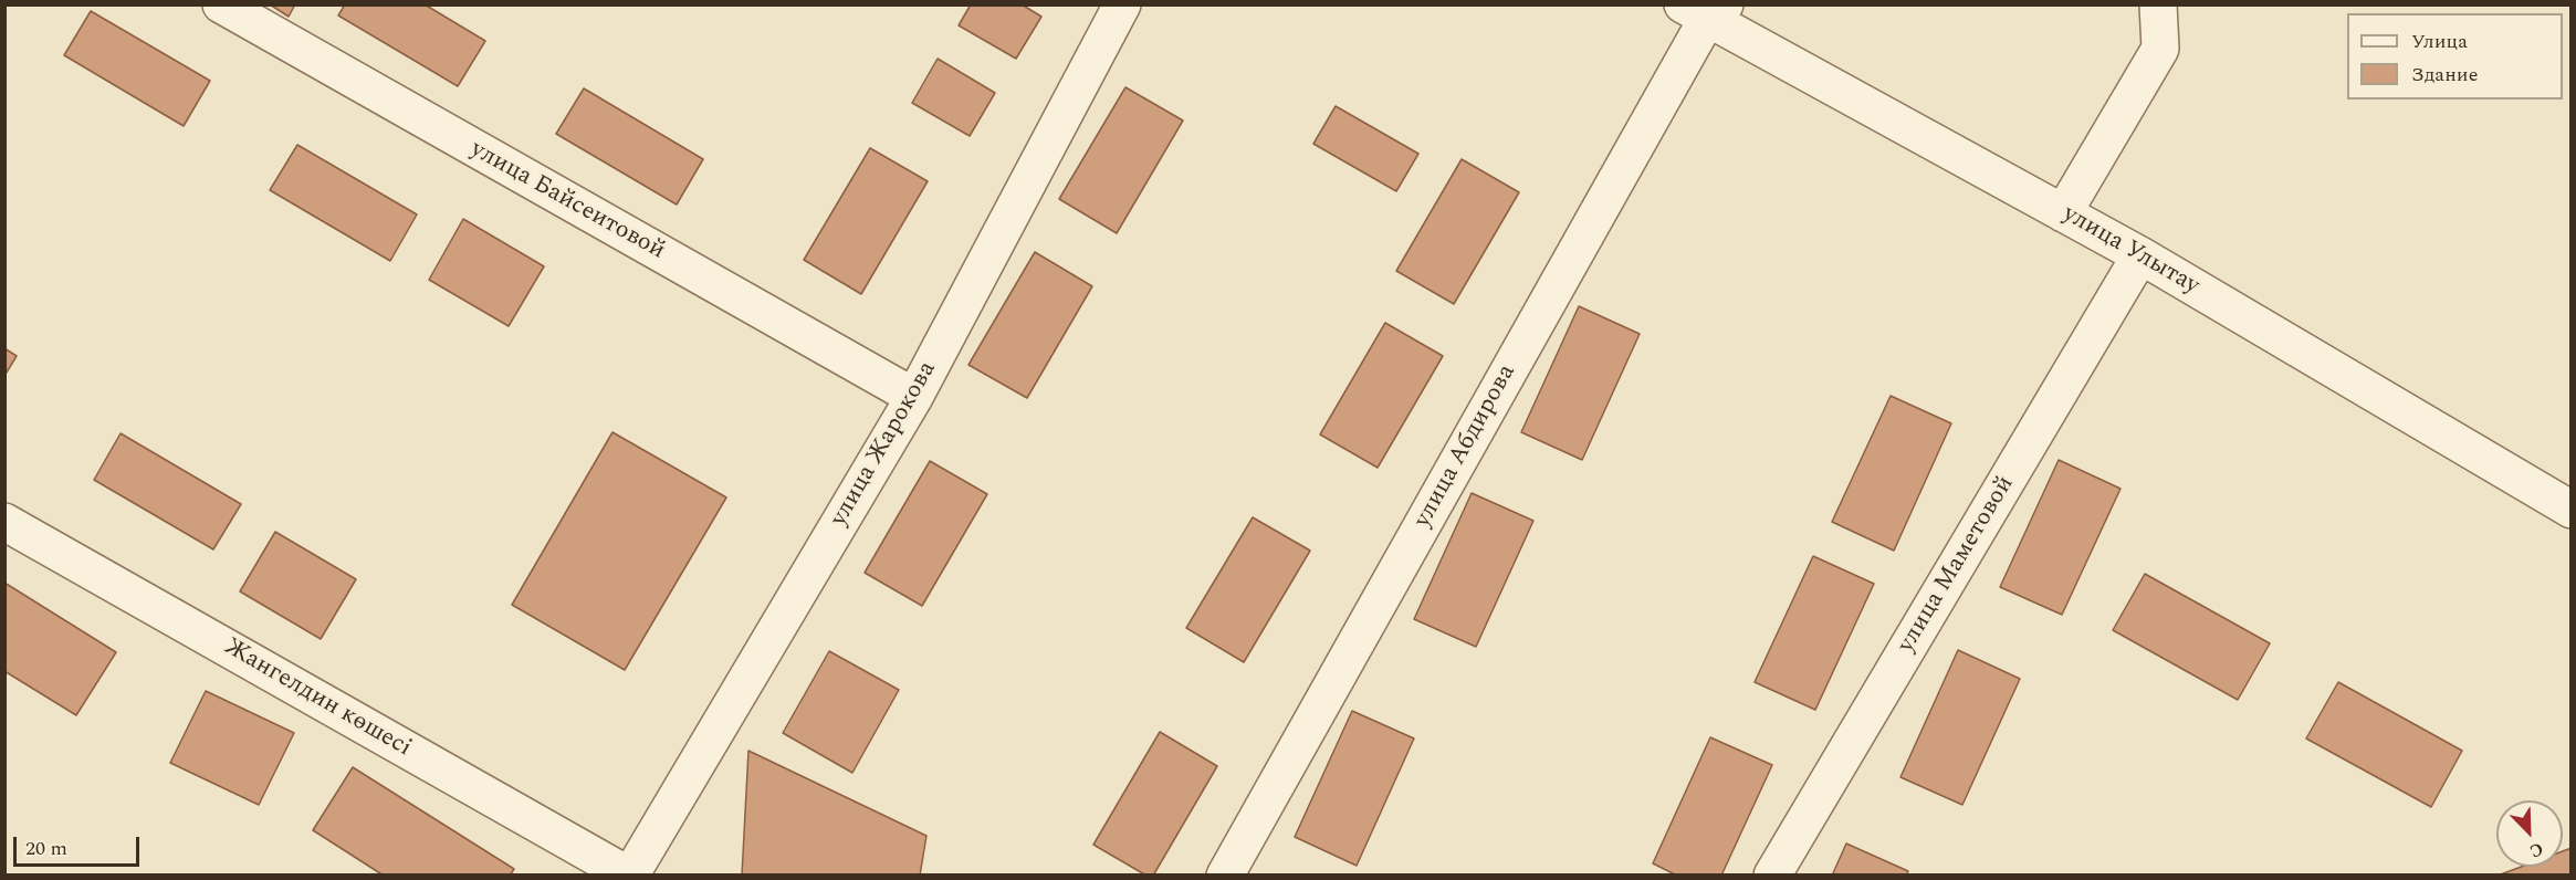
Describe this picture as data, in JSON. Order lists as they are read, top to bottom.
{
  "streets": {
    "street": [
      "улица Байсеитовой",
      "улица Улытау",
      "улица Жарокова",
      "улица Абдирова",
      "улица Маметовой",
      "Жангелдин көшесі"
    ]
  },
  "crossings": [
    ["улица Байсеитовой", "улица Жарокова"],
    ["улица Улытау", "улица Абдирова"],
    ["улица Улытау", "улица Маметовой"],
    ["улица Жарокова", "Жангелдин көшесі"]
  ],
  "legend": ["Улица", "Здание"],
  "scale_bar": "20 m",
  "north": "bottom right"
}
